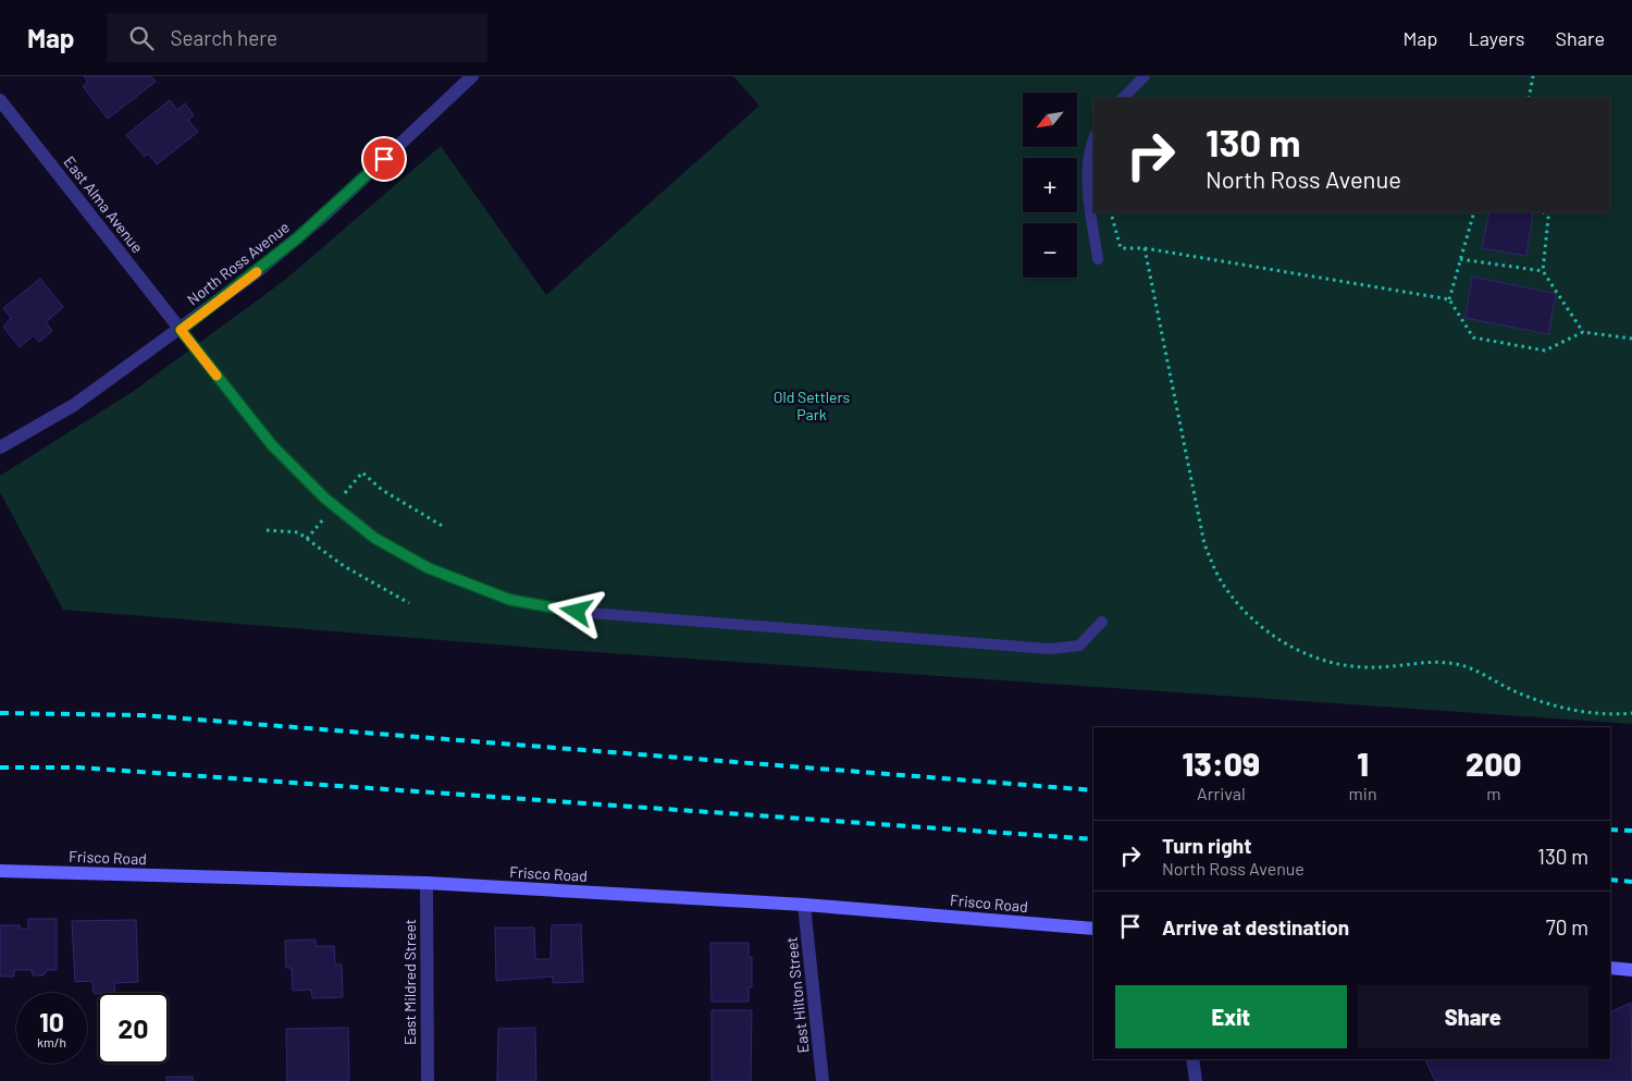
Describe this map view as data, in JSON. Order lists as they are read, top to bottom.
{
  "streets": {
    "street": [
      "East Alma Avenue",
      "North Ross Avenue",
      "Frisco Road",
      "East Mildred Street",
      "East Hilton Street"
    ]
  },
  "crossings": [
    ["East Alma Avenue", "North Ross Avenue"],
    ["Frisco Road", "East Mildred Street"],
    ["Frisco Road", "East Hilton Street"]
  ],
  "parks": ["Old Settlers Park"],
  "north": "bottom left",
  "page": {
    "header": "Map",
    "search": "Search here",
    "nav": ["Map", "Layers", "Share"],
    "map_buttons": ["+", "−"],
    "turn": ["130 m", "North Ross Avenue"],
    "eta": [
      "13:09",
      "Arrival",
      "1",
      "min",
      "200",
      "m"
    ],
    "list": [
      {
        "name": "Turn right",
        "note": "North Ross Avenue",
        "value": "130 m"
      },
      {
        "name": "Arrive at destination",
        "value": "70 m"
      }
    ],
    "buttons": ["Exit", "Share"],
    "speed": "10 km/h",
    "limit": "20"
  }
}
